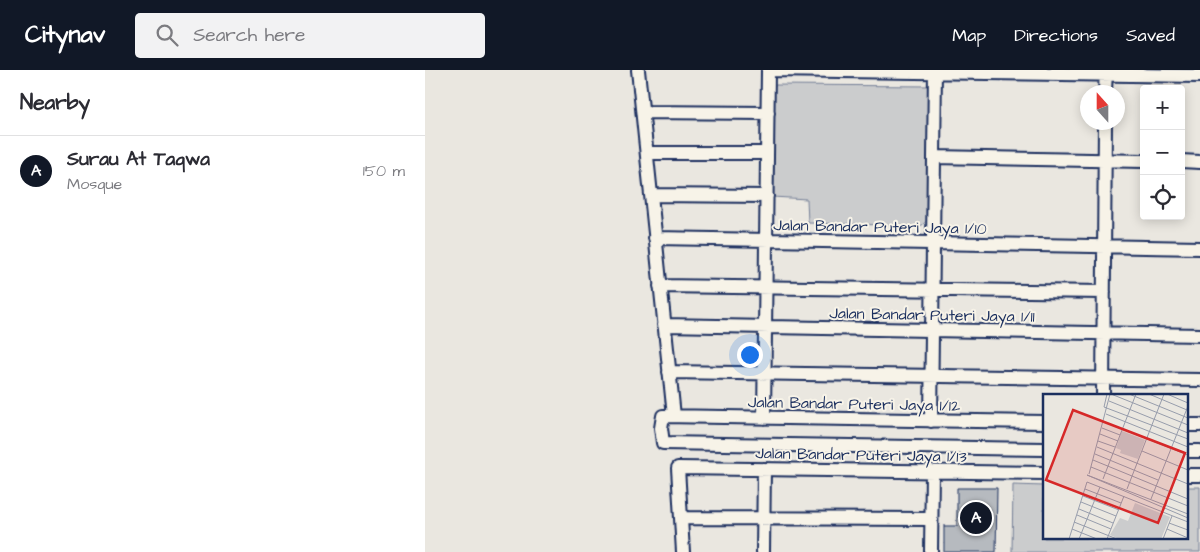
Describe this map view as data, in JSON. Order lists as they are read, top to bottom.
{
  "streets": {
    "street": [
      "Jalan Bandar Puteri Jaya 1/10",
      "Jalan Bandar Puteri Jaya 1/11",
      "Jalan Bandar Puteri Jaya 1/12",
      "Jalan Bandar Puteri Jaya 1/13"
    ]
  },
  "north": "top",
  "page": {
    "header": "Citynav",
    "search": "Search here",
    "nav": ["Map", "Directions", "Saved"],
    "heading": "Nearby",
    "map_buttons": ["+", "−"],
    "list": [
      {
        "mark": "A",
        "name": "Surau At Taqwa",
        "note": "Mosque",
        "value": "150 m"
      }
    ],
    "pins": "A"
  }
}
